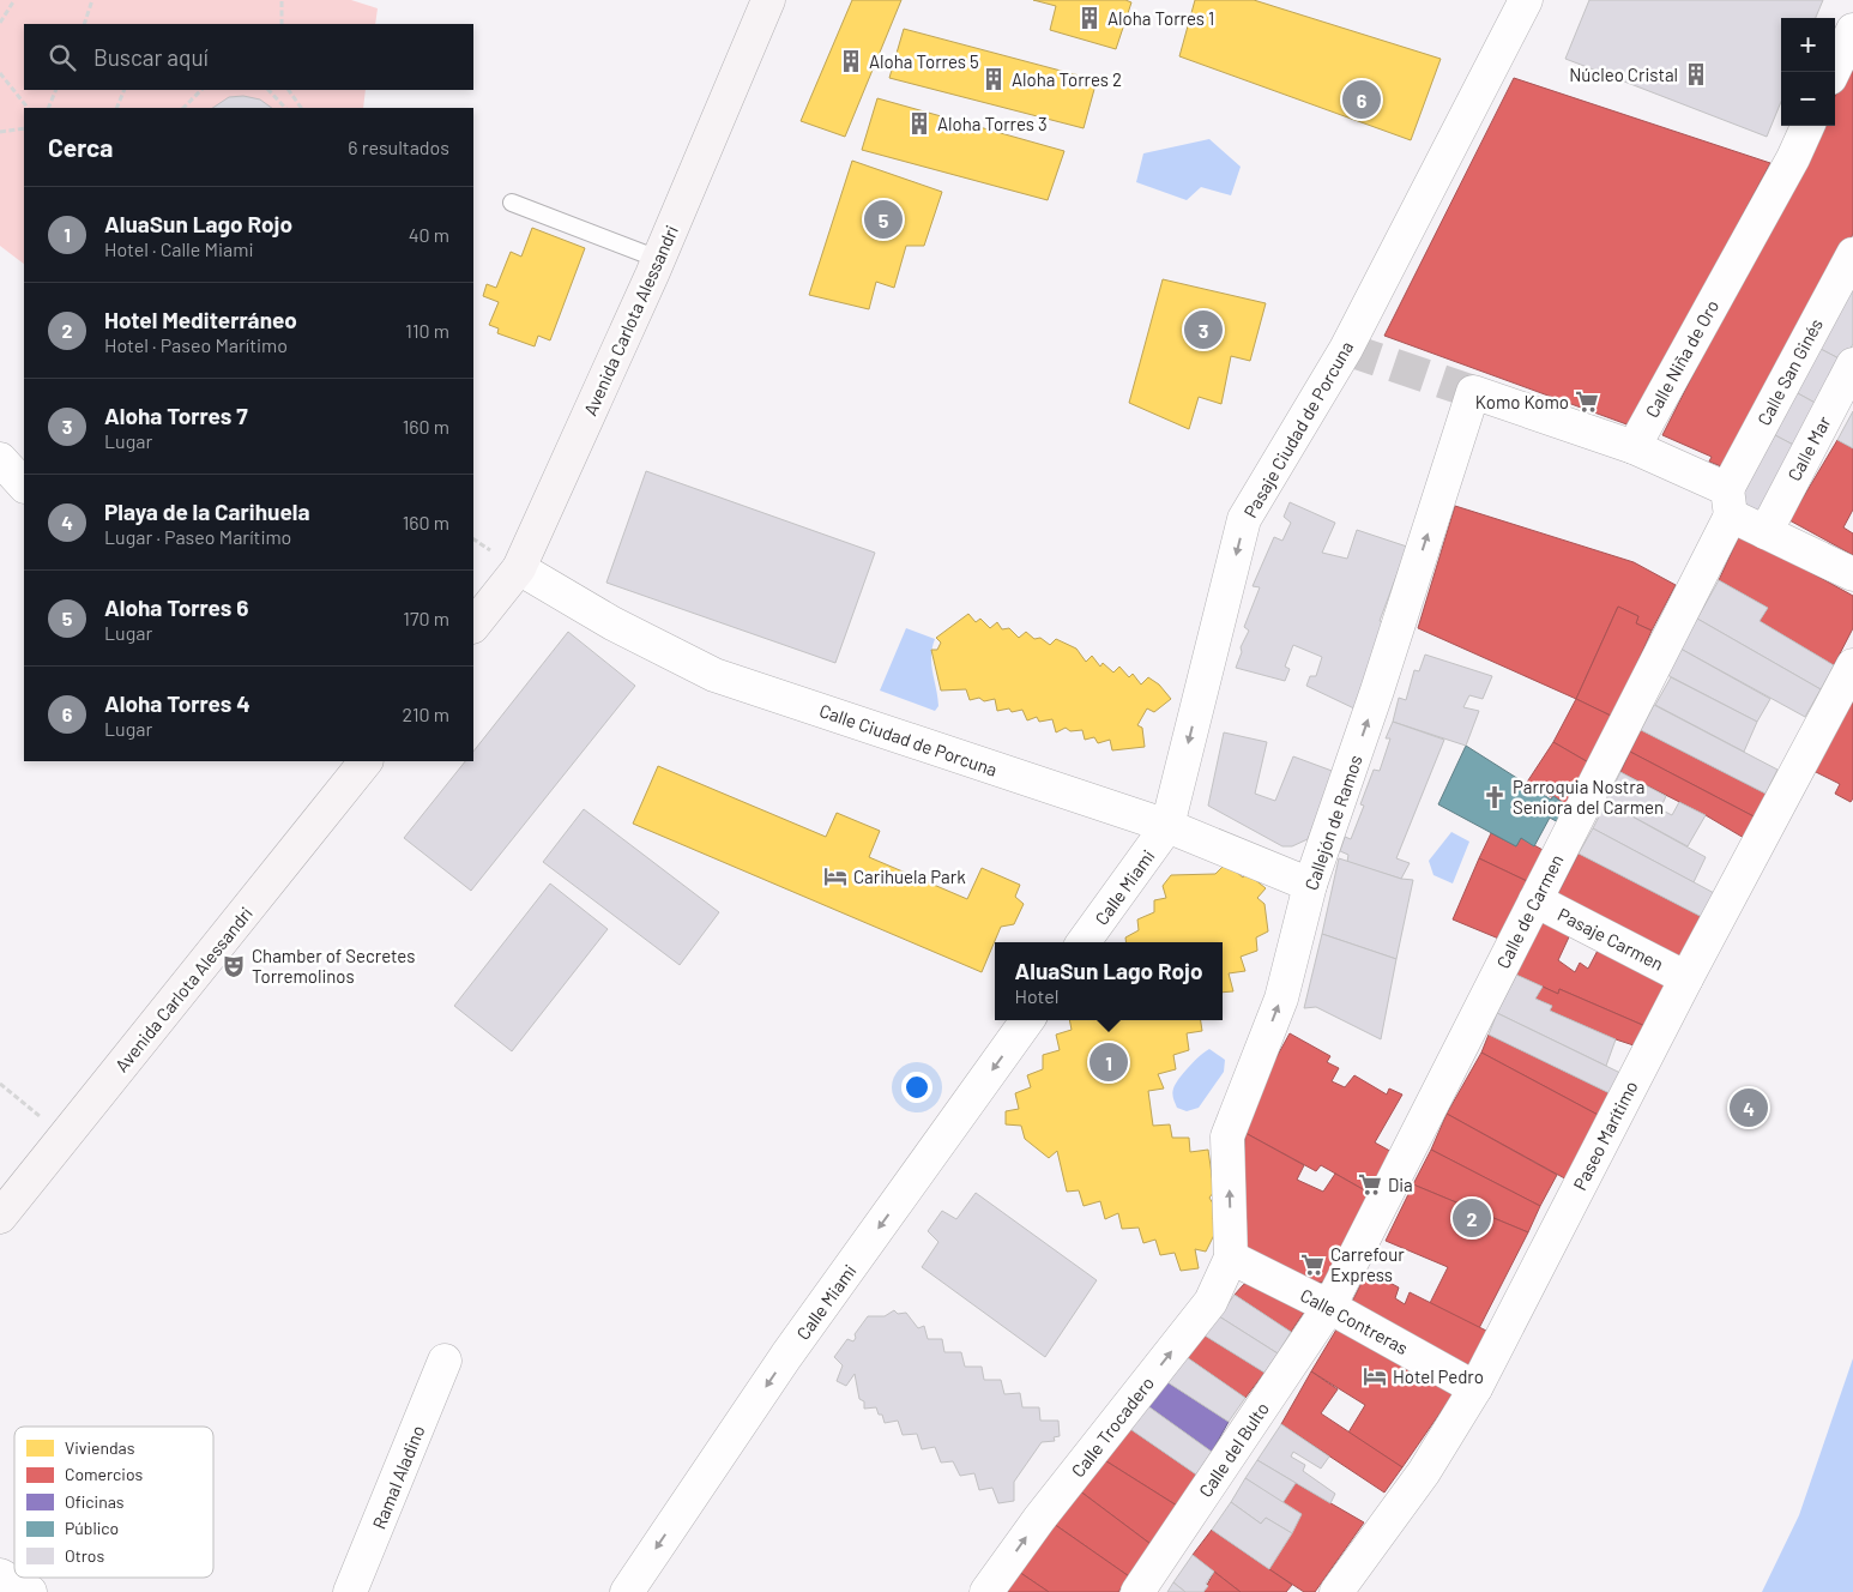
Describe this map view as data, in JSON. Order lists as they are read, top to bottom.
{
  "streets": {
    "main road": ["Avenida Carlota Alessandri"],
    "street": [
      "Calle Niña de Oro",
      "Calle San Ginés",
      "Pasaje Ciudad de Porcuna",
      "Calle Mar",
      "Calle Ciudad de Porcuna",
      "Callejón de Ramos",
      "Calle Miami",
      "Calle de Carmen",
      "Pasaje Carmen",
      "Paseo Marítimo",
      "Calle Contreras",
      "Calle Trocadero",
      "Calle del Bulto",
      "Ramal Aladino"
    ]
  },
  "crossings": [
    ["Avenida Carlota Alessandri", "Calle Ciudad de Porcuna"],
    ["Calle Niña de Oro", "Callejón de Ramos"],
    ["Calle San Ginés", "Calle de Carmen"],
    ["Pasaje Ciudad de Porcuna", "Calle Ciudad de Porcuna"],
    ["Pasaje Ciudad de Porcuna", "Calle Miami"],
    ["Calle Ciudad de Porcuna", "Callejón de Ramos"],
    ["Calle Ciudad de Porcuna", "Calle Miami"],
    ["Callejón de Ramos", "Calle Contreras"],
    ["Callejón de Ramos", "Calle Trocadero"],
    ["Calle de Carmen", "Pasaje Carmen"],
    ["Calle de Carmen", "Calle Contreras"],
    ["Calle de Carmen", "Calle del Bulto"],
    ["Pasaje Carmen", "Paseo Marítimo"],
    ["Paseo Marítimo", "Calle Contreras"],
    ["Calle Contreras", "Calle Trocadero"],
    ["Calle Contreras", "Calle del Bulto"]
  ],
  "one_way": [
    "Pasaje Ciudad de Porcuna",
    "Callejón de Ramos",
    "Calle Miami",
    "Calle Trocadero"
  ],
  "places": {
    "building": [
      "Aloha Torres 1",
      "Aloha Torres 5",
      "Núcleo Cristal",
      "Aloha Torres 2",
      "Aloha Torres 3"
    ],
    "supermarket": ["Komo Komo", "Dia", "Carrefour Express"],
    "church": ["Parroquia Nostra Seniora del Carmen"],
    "hotel": ["Carihuela Park", "Hotel Pedro"],
    "theatre": ["Chamber of Secretes Torremolinos"]
  },
  "legend": [
    "Viviendas",
    "Comercios",
    "Oficinas",
    "Público",
    "Otros"
  ],
  "page": {
    "map_buttons": ["+", "−"],
    "search": "Buscar aquí",
    "pins": [
      "6",
      "5",
      "3",
      "1",
      "4",
      "2"
    ],
    "heading": ["Cerca", "6 resultados"],
    "list": [
      {
        "mark": "1",
        "name": "AluaSun Lago Rojo",
        "note": "Hotel · Calle Miami",
        "value": "40 m"
      },
      {
        "mark": "2",
        "name": "Hotel Mediterráneo",
        "note": "Hotel · Paseo Marítimo",
        "value": "110 m"
      },
      {
        "mark": "3",
        "name": "Aloha Torres 7",
        "note": "Lugar",
        "value": "160 m"
      },
      {
        "mark": "4",
        "name": "Playa de la Carihuela",
        "note": "Lugar · Paseo Marítimo",
        "value": "160 m"
      },
      {
        "mark": "5",
        "name": "Aloha Torres 6",
        "note": "Lugar",
        "value": "170 m"
      },
      {
        "mark": "6",
        "name": "Aloha Torres 4",
        "note": "Lugar",
        "value": "210 m"
      }
    ],
    "popup": ["AluaSun Lago Rojo", "Hotel"]
  }
}
